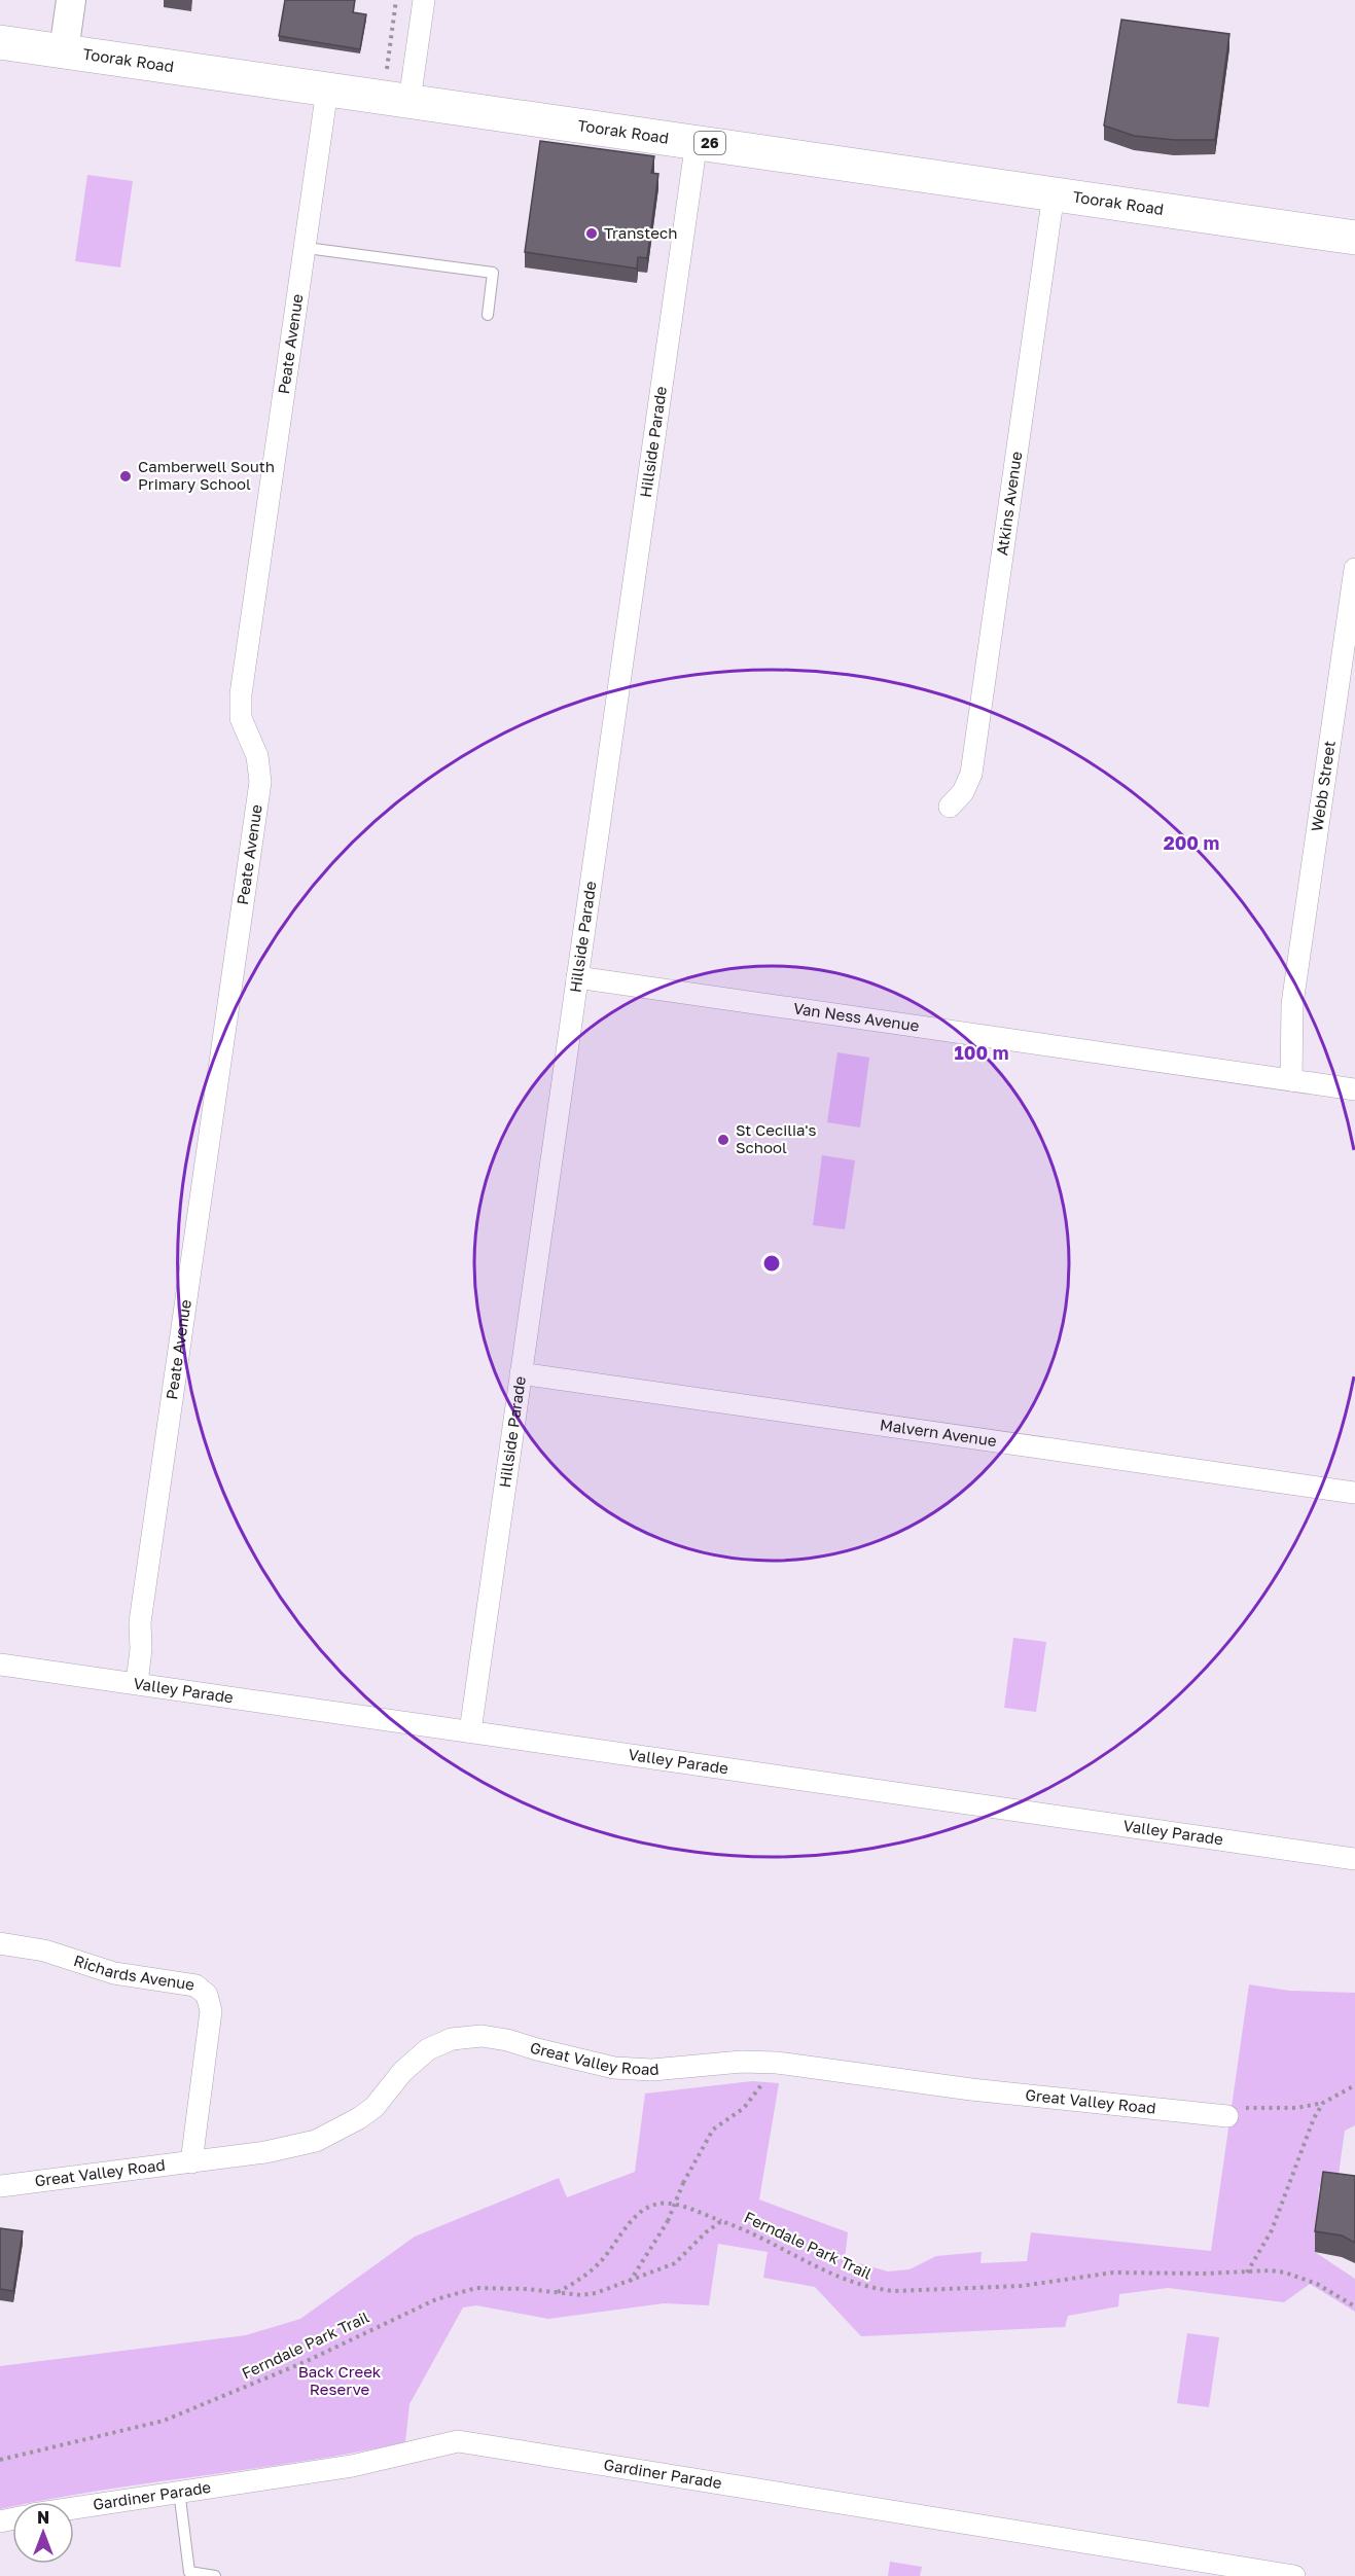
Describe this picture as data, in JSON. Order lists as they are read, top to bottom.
{
  "streets": {
    "highway": ["Toorak Road", "26"],
    "street": [
      "Peate Avenue",
      "Hillside Parade",
      "Atkins Avenue",
      "Webb Street",
      "Van Ness Avenue",
      "Malvern Avenue",
      "Valley Parade",
      "Richards Avenue",
      "Great Valley Road",
      "Gardiner Parade"
    ],
    "path": ["Ferndale Park Trail"]
  },
  "crossings": [
    ["Toorak Road", "Peate Avenue"],
    ["Toorak Road", "Hillside Parade"],
    ["Toorak Road", "Atkins Avenue"],
    ["Peate Avenue", "Valley Parade"],
    ["Hillside Parade", "Van Ness Avenue"],
    ["Hillside Parade", "Malvern Avenue"],
    ["Hillside Parade", "Valley Parade"],
    ["Webb Street", "Van Ness Avenue"],
    ["Richards Avenue", "Great Valley Road"]
  ],
  "parks": ["Back Creek Reserve"],
  "places": ["Transtech", "Camberwell South Primary School", "St Cecilia's School"],
  "north": "top",
  "rings": ["200 m", "100 m"]
}
